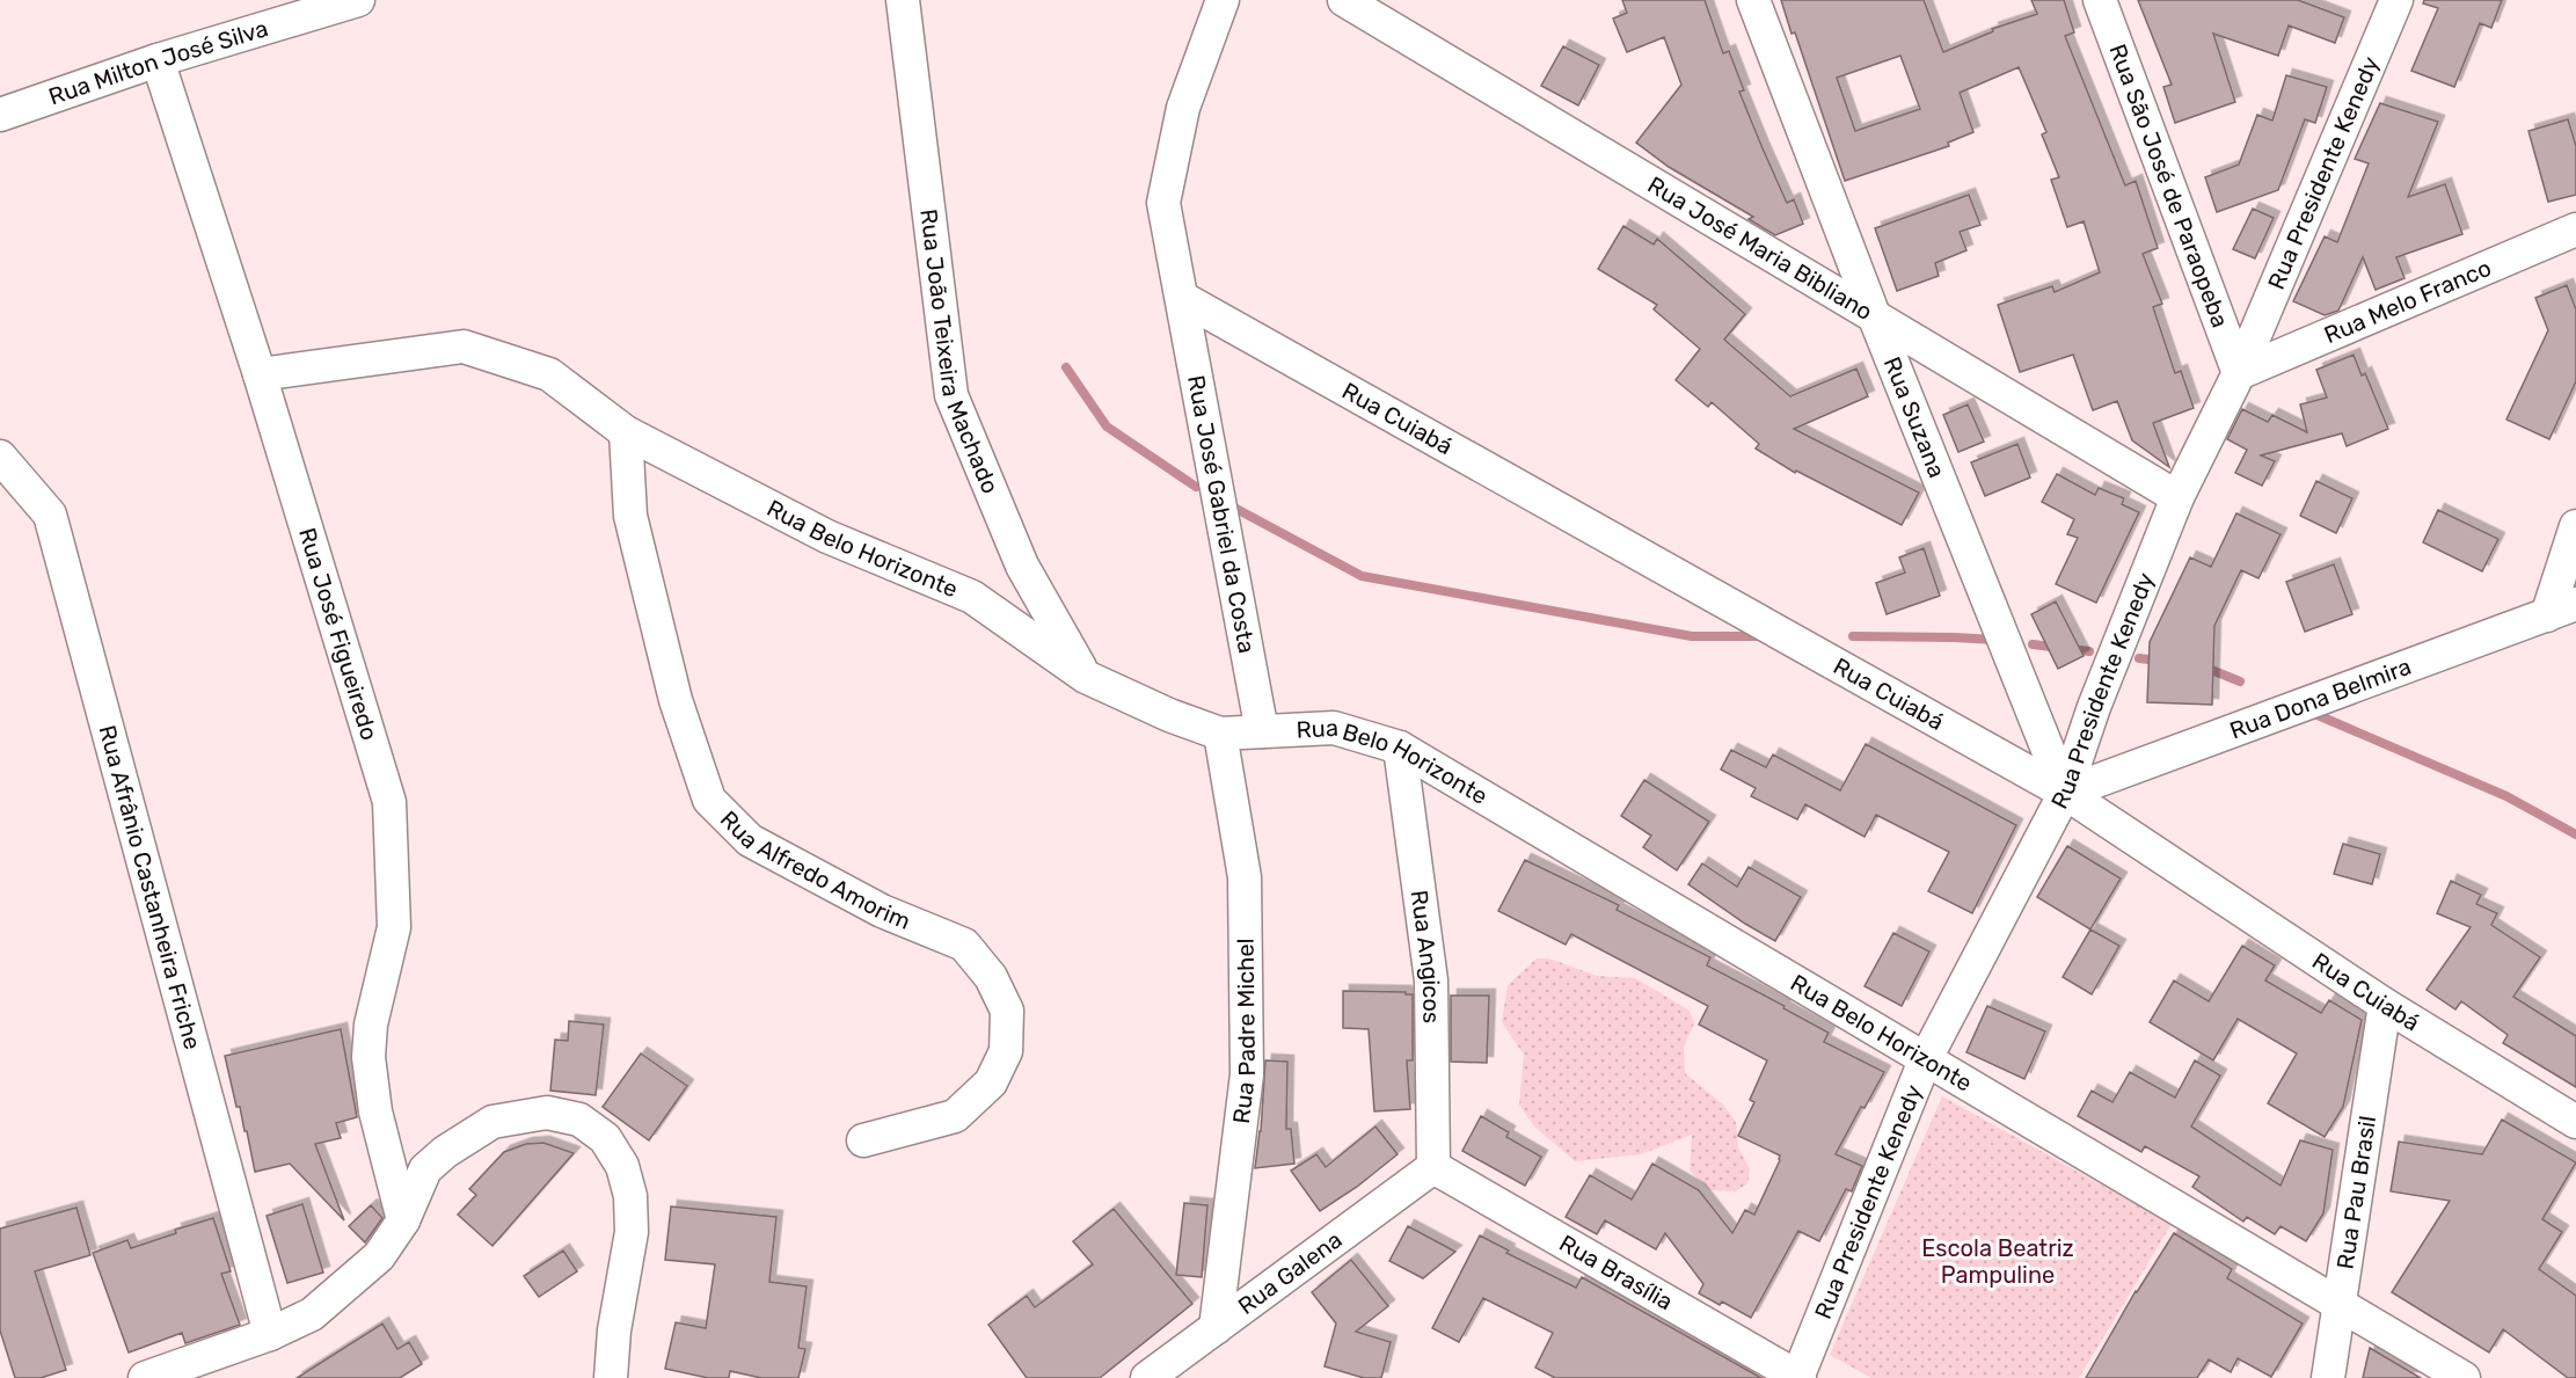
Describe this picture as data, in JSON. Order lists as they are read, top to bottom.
{
  "streets": {
    "street": [
      "Rua Milton José Silva",
      "Rua Presidente Kenedy",
      "Rua São José de Paraopeba",
      "Rua José Maria Bibliano",
      "Rua Melo Franco",
      "Rua João Teixeira Machado",
      "Rua Suzana",
      "Rua Cuiabá",
      "Rua José Gabriel da Costa",
      "Rua Belo Horizonte",
      "Rua José Figueiredo",
      "Rua Dona Belmira",
      "Rua Alfredo Amorim",
      "Rua Afrânio Castanheira Friche",
      "Rua Angicos",
      "Rua Padre Michel",
      "Rua Pau Brasil",
      "Rua Galena",
      "Rua Brasília"
    ]
  },
  "crossings": [
    ["Rua Milton José Silva", "Rua José Figueiredo"],
    ["Rua Presidente Kenedy", "Rua São José de Paraopeba"],
    ["Rua Presidente Kenedy", "Rua José Maria Bibliano"],
    ["Rua Presidente Kenedy", "Rua Melo Franco"],
    ["Rua Presidente Kenedy", "Rua Suzana"],
    ["Rua Presidente Kenedy", "Rua Cuiabá"],
    ["Rua Presidente Kenedy", "Rua Belo Horizonte"],
    ["Rua Presidente Kenedy", "Rua Dona Belmira"],
    ["Rua Presidente Kenedy", "Rua Brasília"],
    ["Rua São José de Paraopeba", "Rua Melo Franco"],
    ["Rua José Maria Bibliano", "Rua Suzana"],
    ["Rua João Teixeira Machado", "Rua Belo Horizonte"],
    ["Rua Suzana", "Rua Cuiabá"],
    ["Rua Suzana", "Rua Dona Belmira"],
    ["Rua Cuiabá", "Rua José Gabriel da Costa"],
    ["Rua Cuiabá", "Rua Dona Belmira"],
    ["Rua Cuiabá", "Rua Pau Brasil"],
    ["Rua José Gabriel da Costa", "Rua Belo Horizonte"],
    ["Rua Belo Horizonte", "Rua José Figueiredo"],
    ["Rua Belo Horizonte", "Rua Alfredo Amorim"],
    ["Rua Belo Horizonte", "Rua Angicos"],
    ["Rua Belo Horizonte", "Rua Padre Michel"],
    ["Rua Belo Horizonte", "Rua Pau Brasil"],
    ["Rua Angicos", "Rua Galena"],
    ["Rua Angicos", "Rua Brasília"],
    ["Rua Padre Michel", "Rua Galena"],
    ["Rua Galena", "Rua Brasília"]
  ],
  "parks": ["Escola Beatriz Pampuline"]
}
